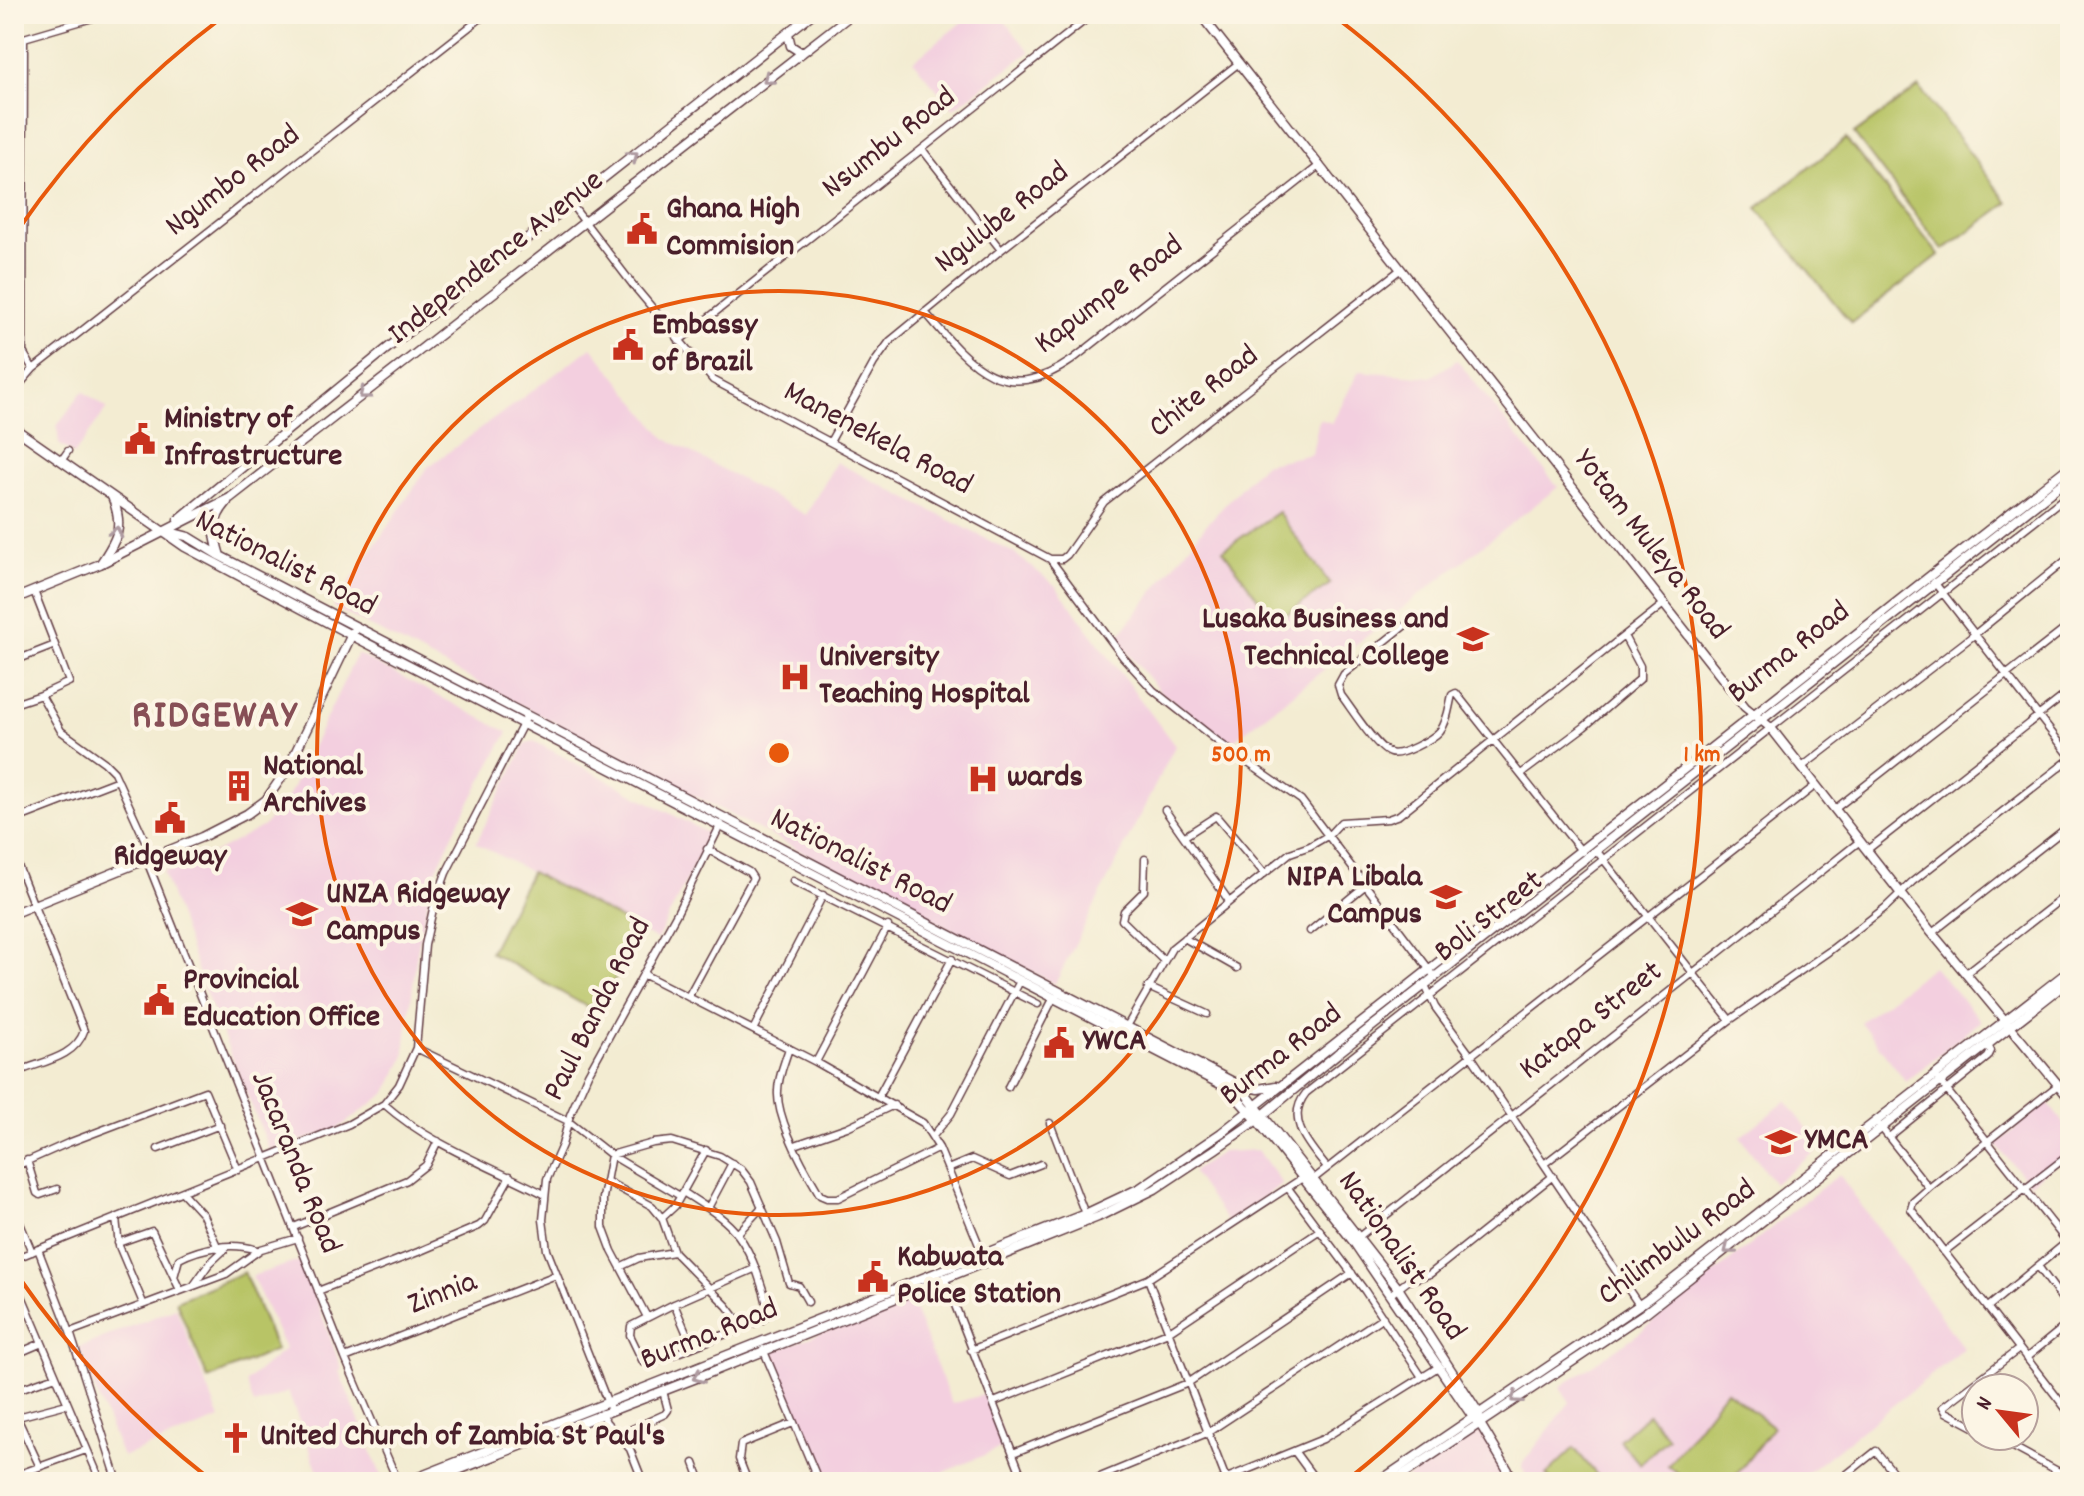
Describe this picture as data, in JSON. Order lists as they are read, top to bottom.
{
  "streets": {
    "main road": [
      "Independence Avenue",
      "Yotam Muleya Road",
      "Nationalist Road",
      "Burma Road",
      "Chilimbulu Road"
    ],
    "street": [
      "Nsumbu Road",
      "Ngumbo Road",
      "Ngulube Road",
      "Kapumpe Road",
      "Chite Road",
      "Manenekela Road",
      "Boli Street",
      "Paul Banda Road",
      "Katapa Street",
      "Jacaranda Road",
      "Zinnia"
    ]
  },
  "crossings": [
    ["Nsumbu Road", "Manenekela Road"],
    ["Ngulube Road", "Kapumpe Road"],
    ["Ngulube Road", "Manenekela Road"],
    ["Ngulube Road", "Yotam Muleya Road"],
    ["Independence Avenue", "Manenekela Road"],
    ["Independence Avenue", "Nationalist Road"],
    ["Kapumpe Road", "Yotam Muleya Road"],
    ["Chite Road", "Manenekela Road"],
    ["Chite Road", "Yotam Muleya Road"],
    ["Yotam Muleya Road", "Burma Road"],
    ["Yotam Muleya Road", "Boli Street"],
    ["Yotam Muleya Road", "Katapa Street"],
    ["Yotam Muleya Road", "Chilimbulu Road"],
    ["Nationalist Road", "Burma Road"],
    ["Nationalist Road", "Paul Banda Road"],
    ["Nationalist Road", "Katapa Street"],
    ["Nationalist Road", "Chilimbulu Road"],
    ["Burma Road", "Paul Banda Road"],
    ["Paul Banda Road", "Zinnia"],
    ["Jacaranda Road", "Zinnia"]
  ],
  "districts": ["RIDGEWAY"],
  "places": {
    "public building": [
      "Ghana High Commision",
      "Embassy of Brazil",
      "Ministry of Infrastructure",
      "Ridgeway",
      "Provincial Education Office",
      "YWCA",
      "Kabwata Police Station"
    ],
    "school or university": [
      "Lusaka Business and Technical College",
      "NIPA Libala Campus",
      "UNZA Ridgeway Campus",
      "YMCA"
    ],
    "hospital": ["University Teaching Hospital", "wards"],
    "building": ["National Archives"],
    "church": ["United Church of Zambia St Paul's"]
  },
  "north": "top left",
  "rings": ["500 m", "1 km"]
}
